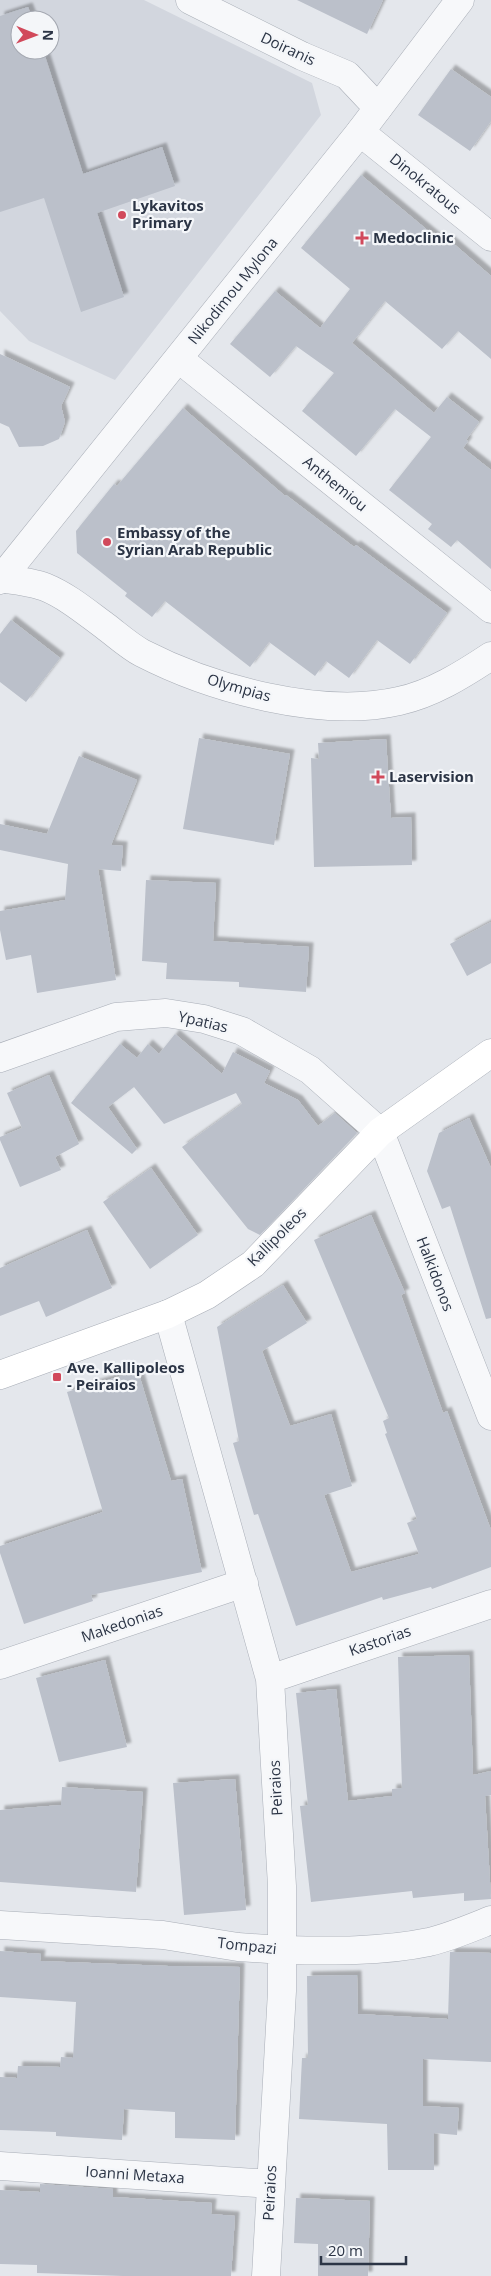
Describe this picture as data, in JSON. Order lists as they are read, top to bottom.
{
  "streets": {
    "main road": ["Kallipoleos"],
    "street": [
      "Doiranis",
      "Dinokratous",
      "Nikodimou Mylona",
      "Anthemiou",
      "Olympias",
      "Ypatias",
      "Halkidonos",
      "Makedonias",
      "Kastorias",
      "Peiraios",
      "Tompazi",
      "Ioanni Metaxa"
    ]
  },
  "crossings": [
    ["Doiranis", "Nikodimou Mylona"],
    ["Dinokratous", "Nikodimou Mylona"],
    ["Nikodimou Mylona", "Anthemiou"],
    ["Nikodimou Mylona", "Olympias"],
    ["Ypatias", "Kallipoleos"],
    ["Ypatias", "Halkidonos"],
    ["Kallipoleos", "Halkidonos"],
    ["Kallipoleos", "Peiraios"],
    ["Makedonias", "Peiraios"],
    ["Kastorias", "Peiraios"],
    ["Peiraios", "Tompazi"],
    ["Peiraios", "Ioanni Metaxa"]
  ],
  "places": {
    "other": ["Lykavitos Primary", "Embassy of the Syrian Arab Republic"],
    "health": ["Medoclinic", "Laservision"],
    "transit": ["Ave. Kallipoleos - Peiraios"]
  },
  "scale_bar": "20 m",
  "north": "right"
}
